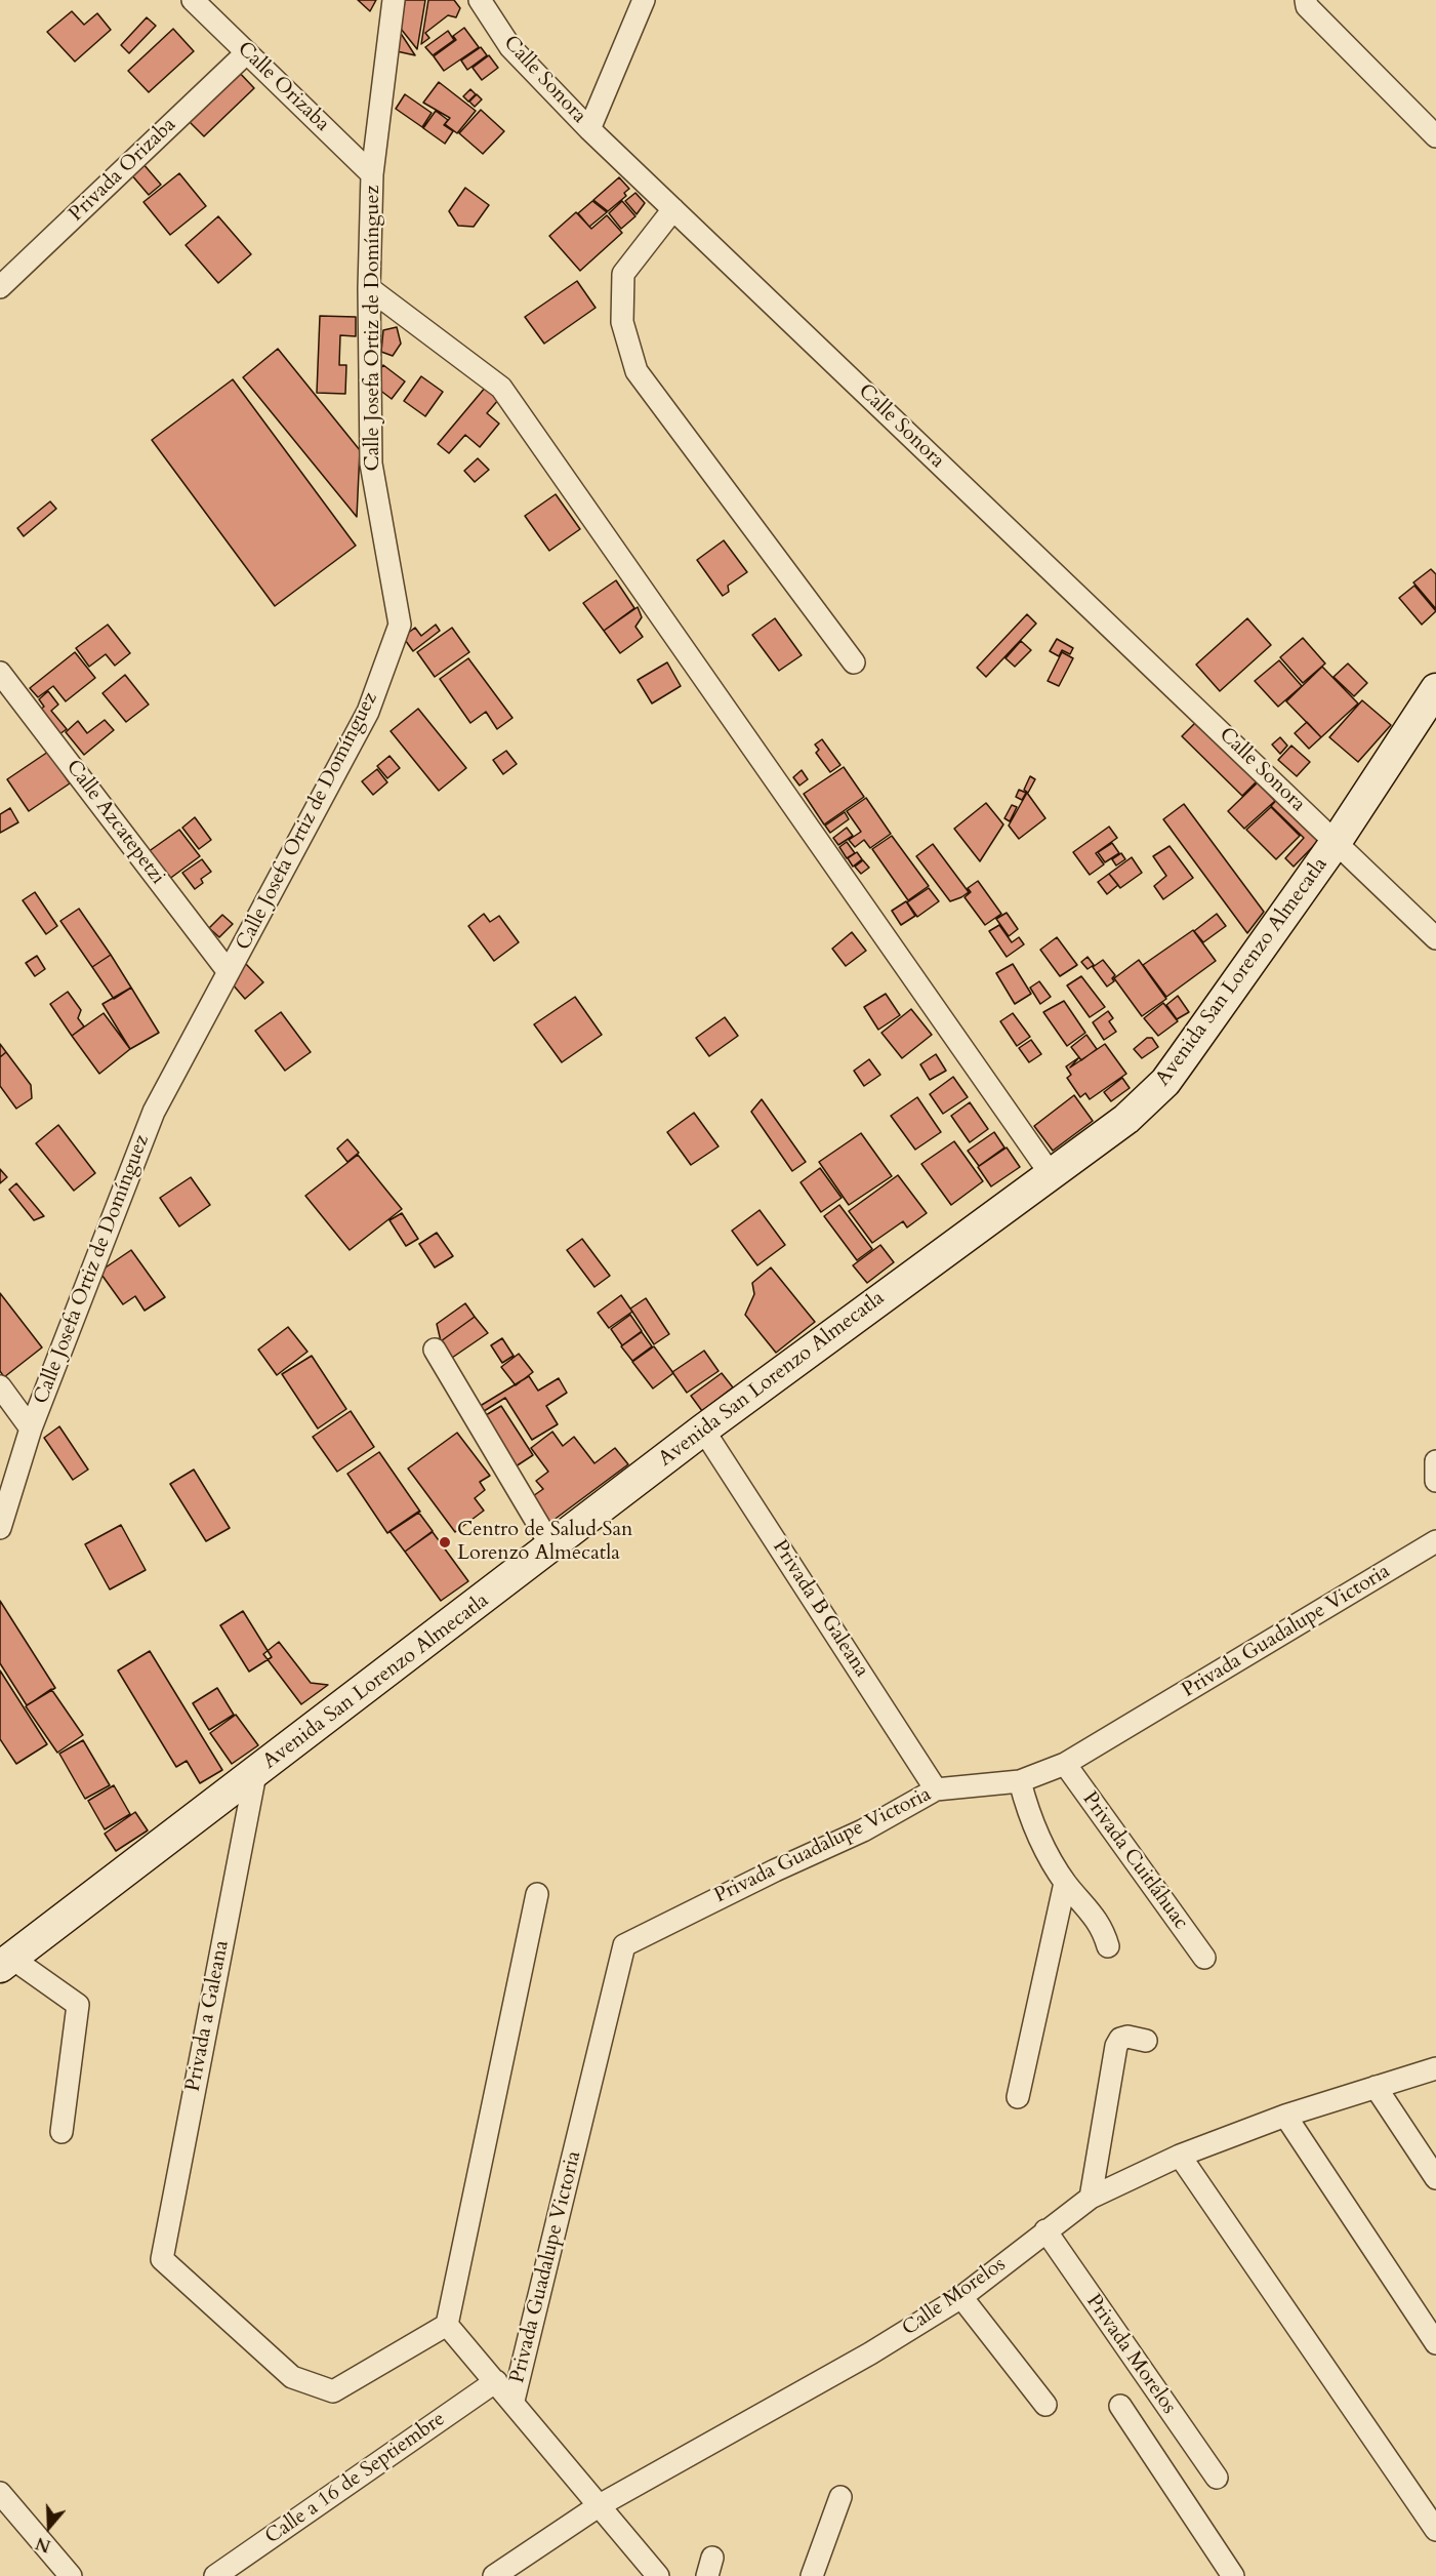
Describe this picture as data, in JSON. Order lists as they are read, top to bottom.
{
  "streets": {
    "main road": ["Avenida San Lorenzo Almecatla"],
    "street": [
      "Calle Sonora",
      "Calle Orizaba",
      "Privada Orizaba",
      "Calle Josefa Ortiz de Domínguez",
      "Calle Azcatepetzi",
      "Privada B Galeana",
      "Privada Guadalupe Victoria",
      "Privada Cuitláhuac",
      "Privada a Galeana",
      "Calle Morelos",
      "Privada Morelos",
      "Calle a 16 de Septiembre"
    ]
  },
  "crossings": [
    ["Calle Sonora", "Avenida San Lorenzo Almecatla"],
    ["Calle Orizaba", "Privada Orizaba"],
    ["Calle Orizaba", "Calle Josefa Ortiz de Domínguez"],
    ["Calle Josefa Ortiz de Domínguez", "Calle Azcatepetzi"],
    ["Avenida San Lorenzo Almecatla", "Privada B Galeana"],
    ["Avenida San Lorenzo Almecatla", "Privada a Galeana"],
    ["Privada B Galeana", "Privada Guadalupe Victoria"],
    ["Privada Guadalupe Victoria", "Privada Cuitláhuac"],
    ["Calle Morelos", "Privada Morelos"]
  ],
  "places": ["Centro de Salud San Lorenzo Almecatla"],
  "north": "bottom"
}
